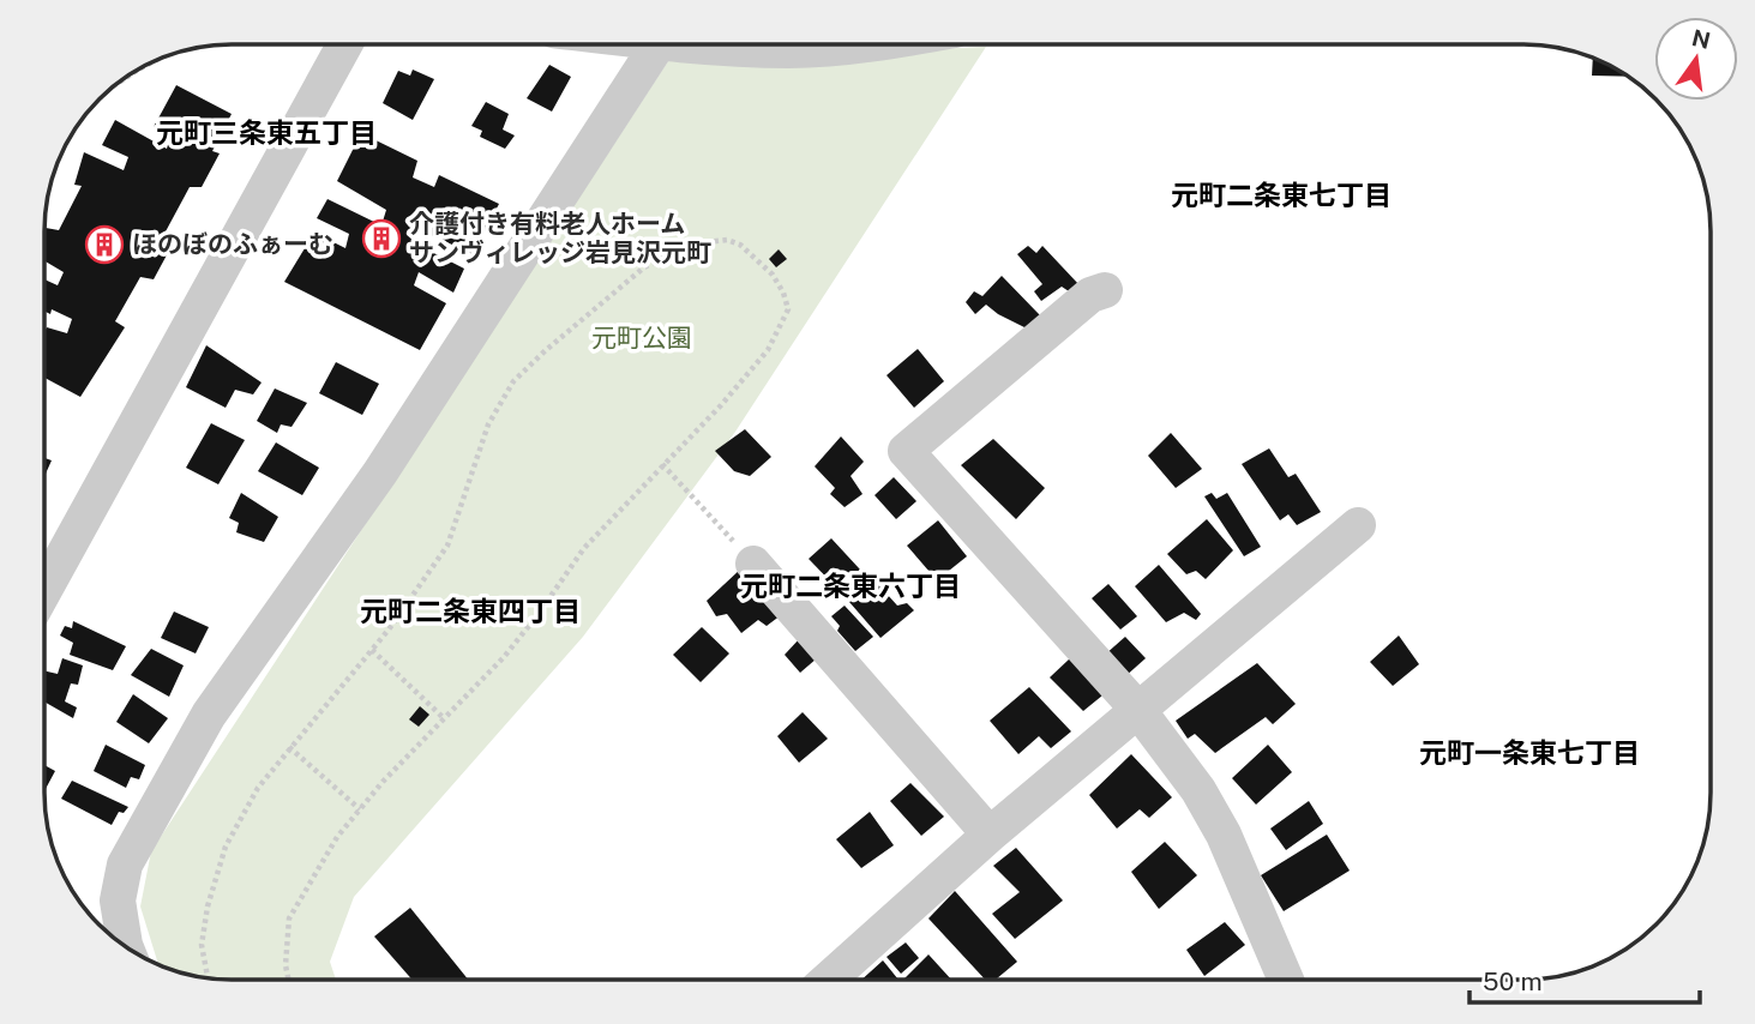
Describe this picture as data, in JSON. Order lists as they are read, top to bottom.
{
  "districts": [
    "元町三条東五丁目",
    "元町二条東七丁目",
    "元町二条東六丁目",
    "元町二条東四丁目",
    "元町一条東七丁目"
  ],
  "parks": ["元町公園"],
  "places": {
    "building": ["介護付き有料老人ホーム サンヴィレッジ岩見沢元町", "ほのぼのふぁーむ"]
  },
  "scale_bar": "50 m",
  "north": "top"
}
